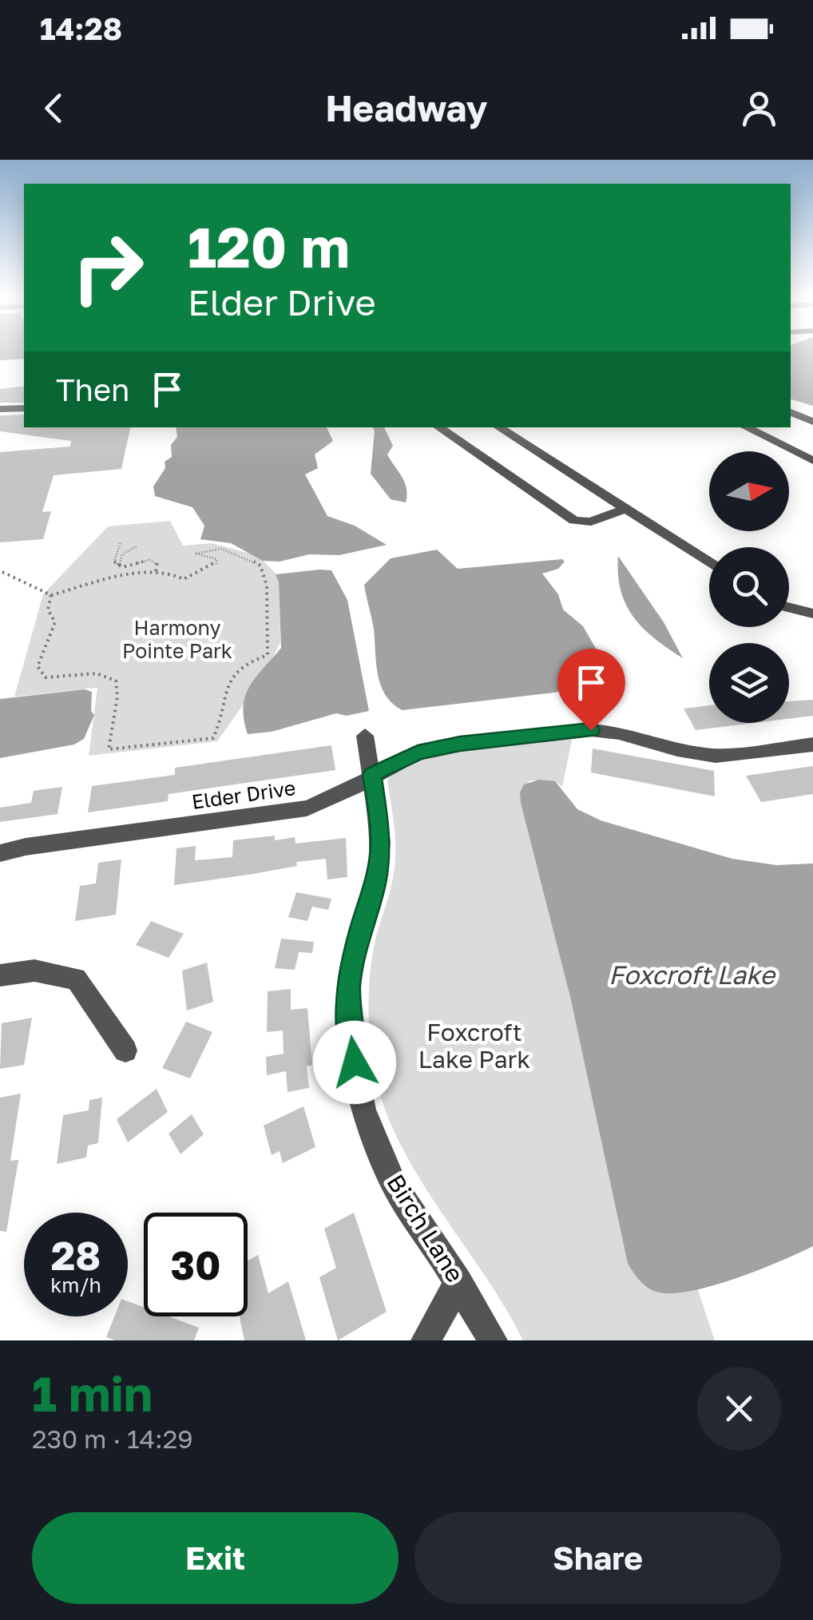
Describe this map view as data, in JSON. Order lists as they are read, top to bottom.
{
  "streets": {
    "street": ["Elder Drive", "Birch Lane"]
  },
  "crossings": [
    ["Elder Drive", "Birch Lane"]
  ],
  "water": ["Foxcroft Lake"],
  "parks": ["Harmony Pointe Park", "Foxcroft Lake Park"],
  "north": "right",
  "page": {
    "status": "14:28",
    "header": "Headway",
    "turn": ["120 m", "Elder Drive"],
    "then": "Then",
    "speed": "28 km/h",
    "limit": "30",
    "heading": ["1 min", "230 m · 14:29"],
    "buttons": ["Exit", "Share"]
  }
}
